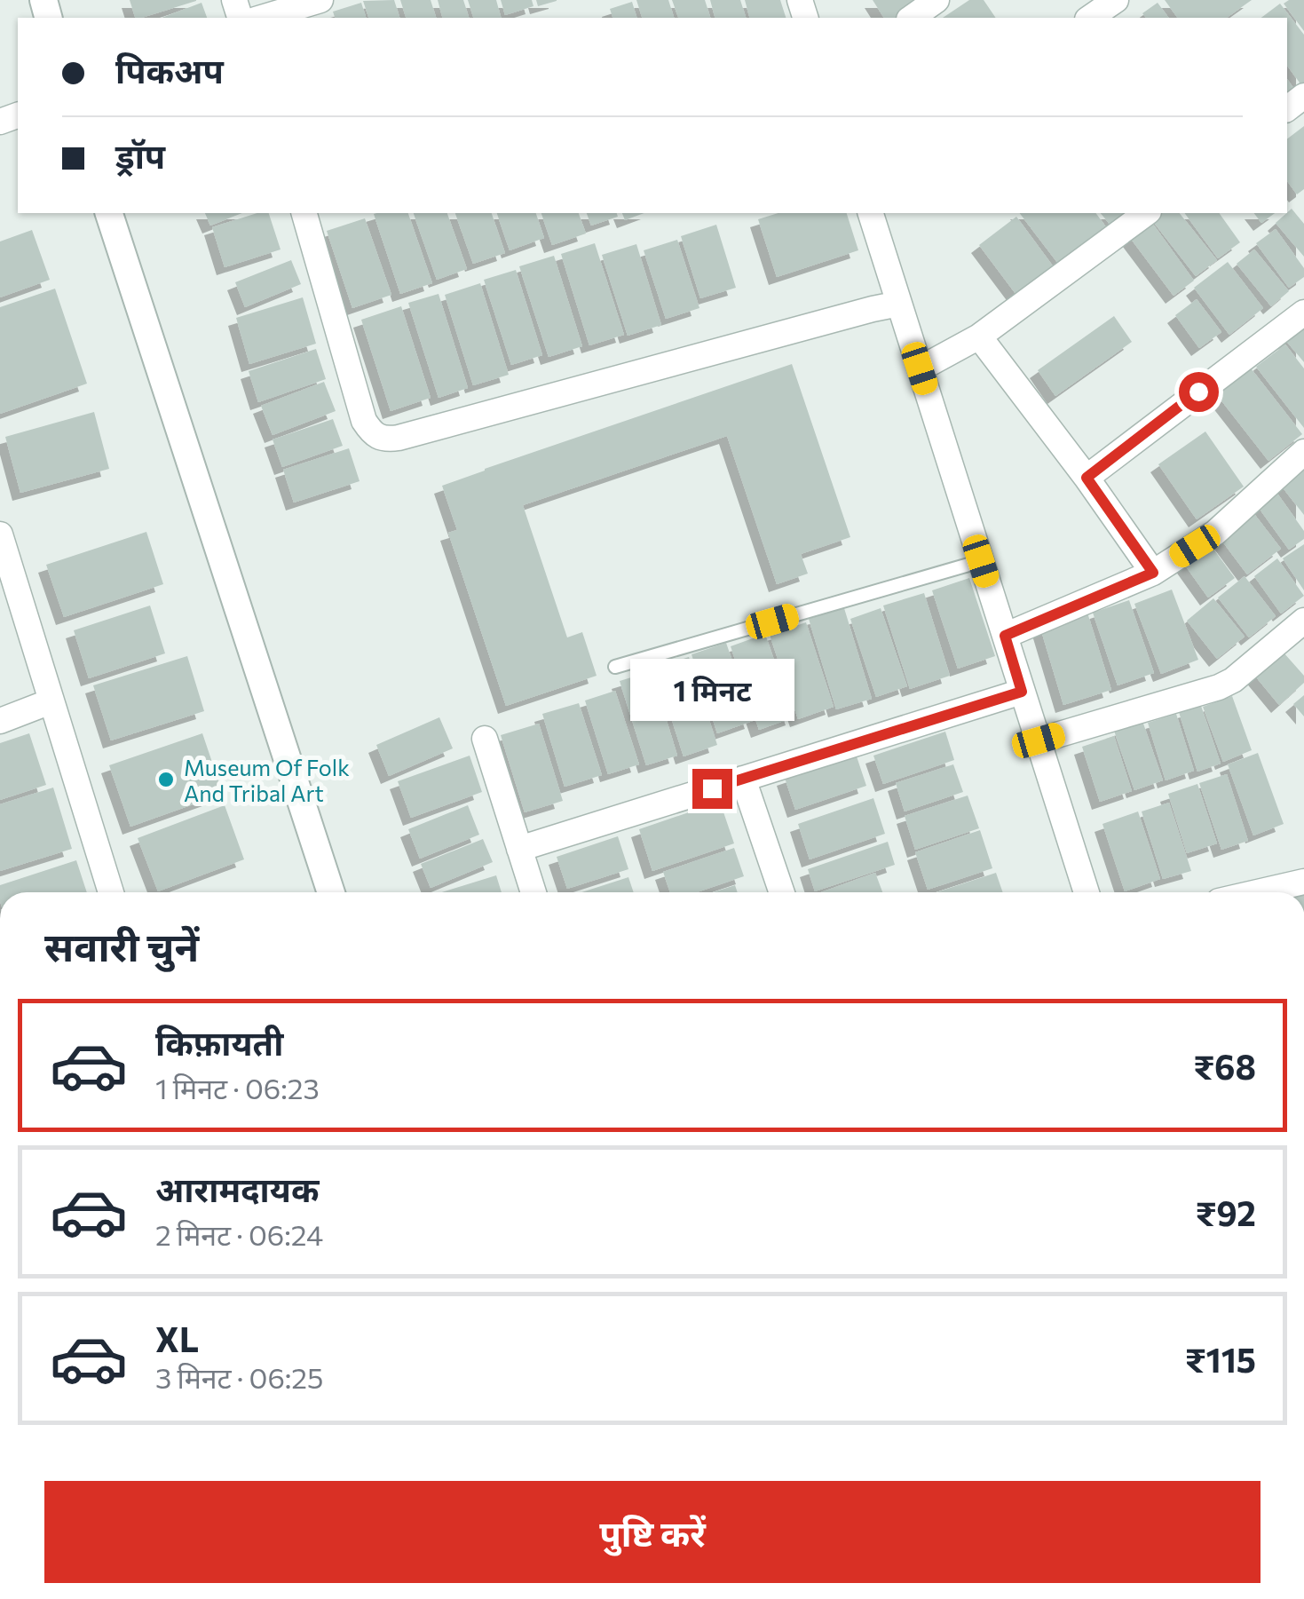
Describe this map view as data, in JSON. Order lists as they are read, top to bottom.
{
  "places": ["Museum Of Folk And Tribal Art"],
  "page": {
    "banner": ["पिकअप", "ड्रॉप"],
    "bubble": "1 मिनट",
    "heading": "सवारी चुनें",
    "list": [
      {
        "name": "किफ़ायती",
        "note": "1 मिनट · 06:23",
        "value": "₹68"
      },
      {
        "name": "आरामदायक",
        "note": "2 मिनट · 06:24",
        "value": "₹92"
      },
      {
        "name": "XL",
        "note": "3 मिनट · 06:25",
        "value": "₹115"
      }
    ],
    "buttons": "पुष्टि करें"
  }
}
